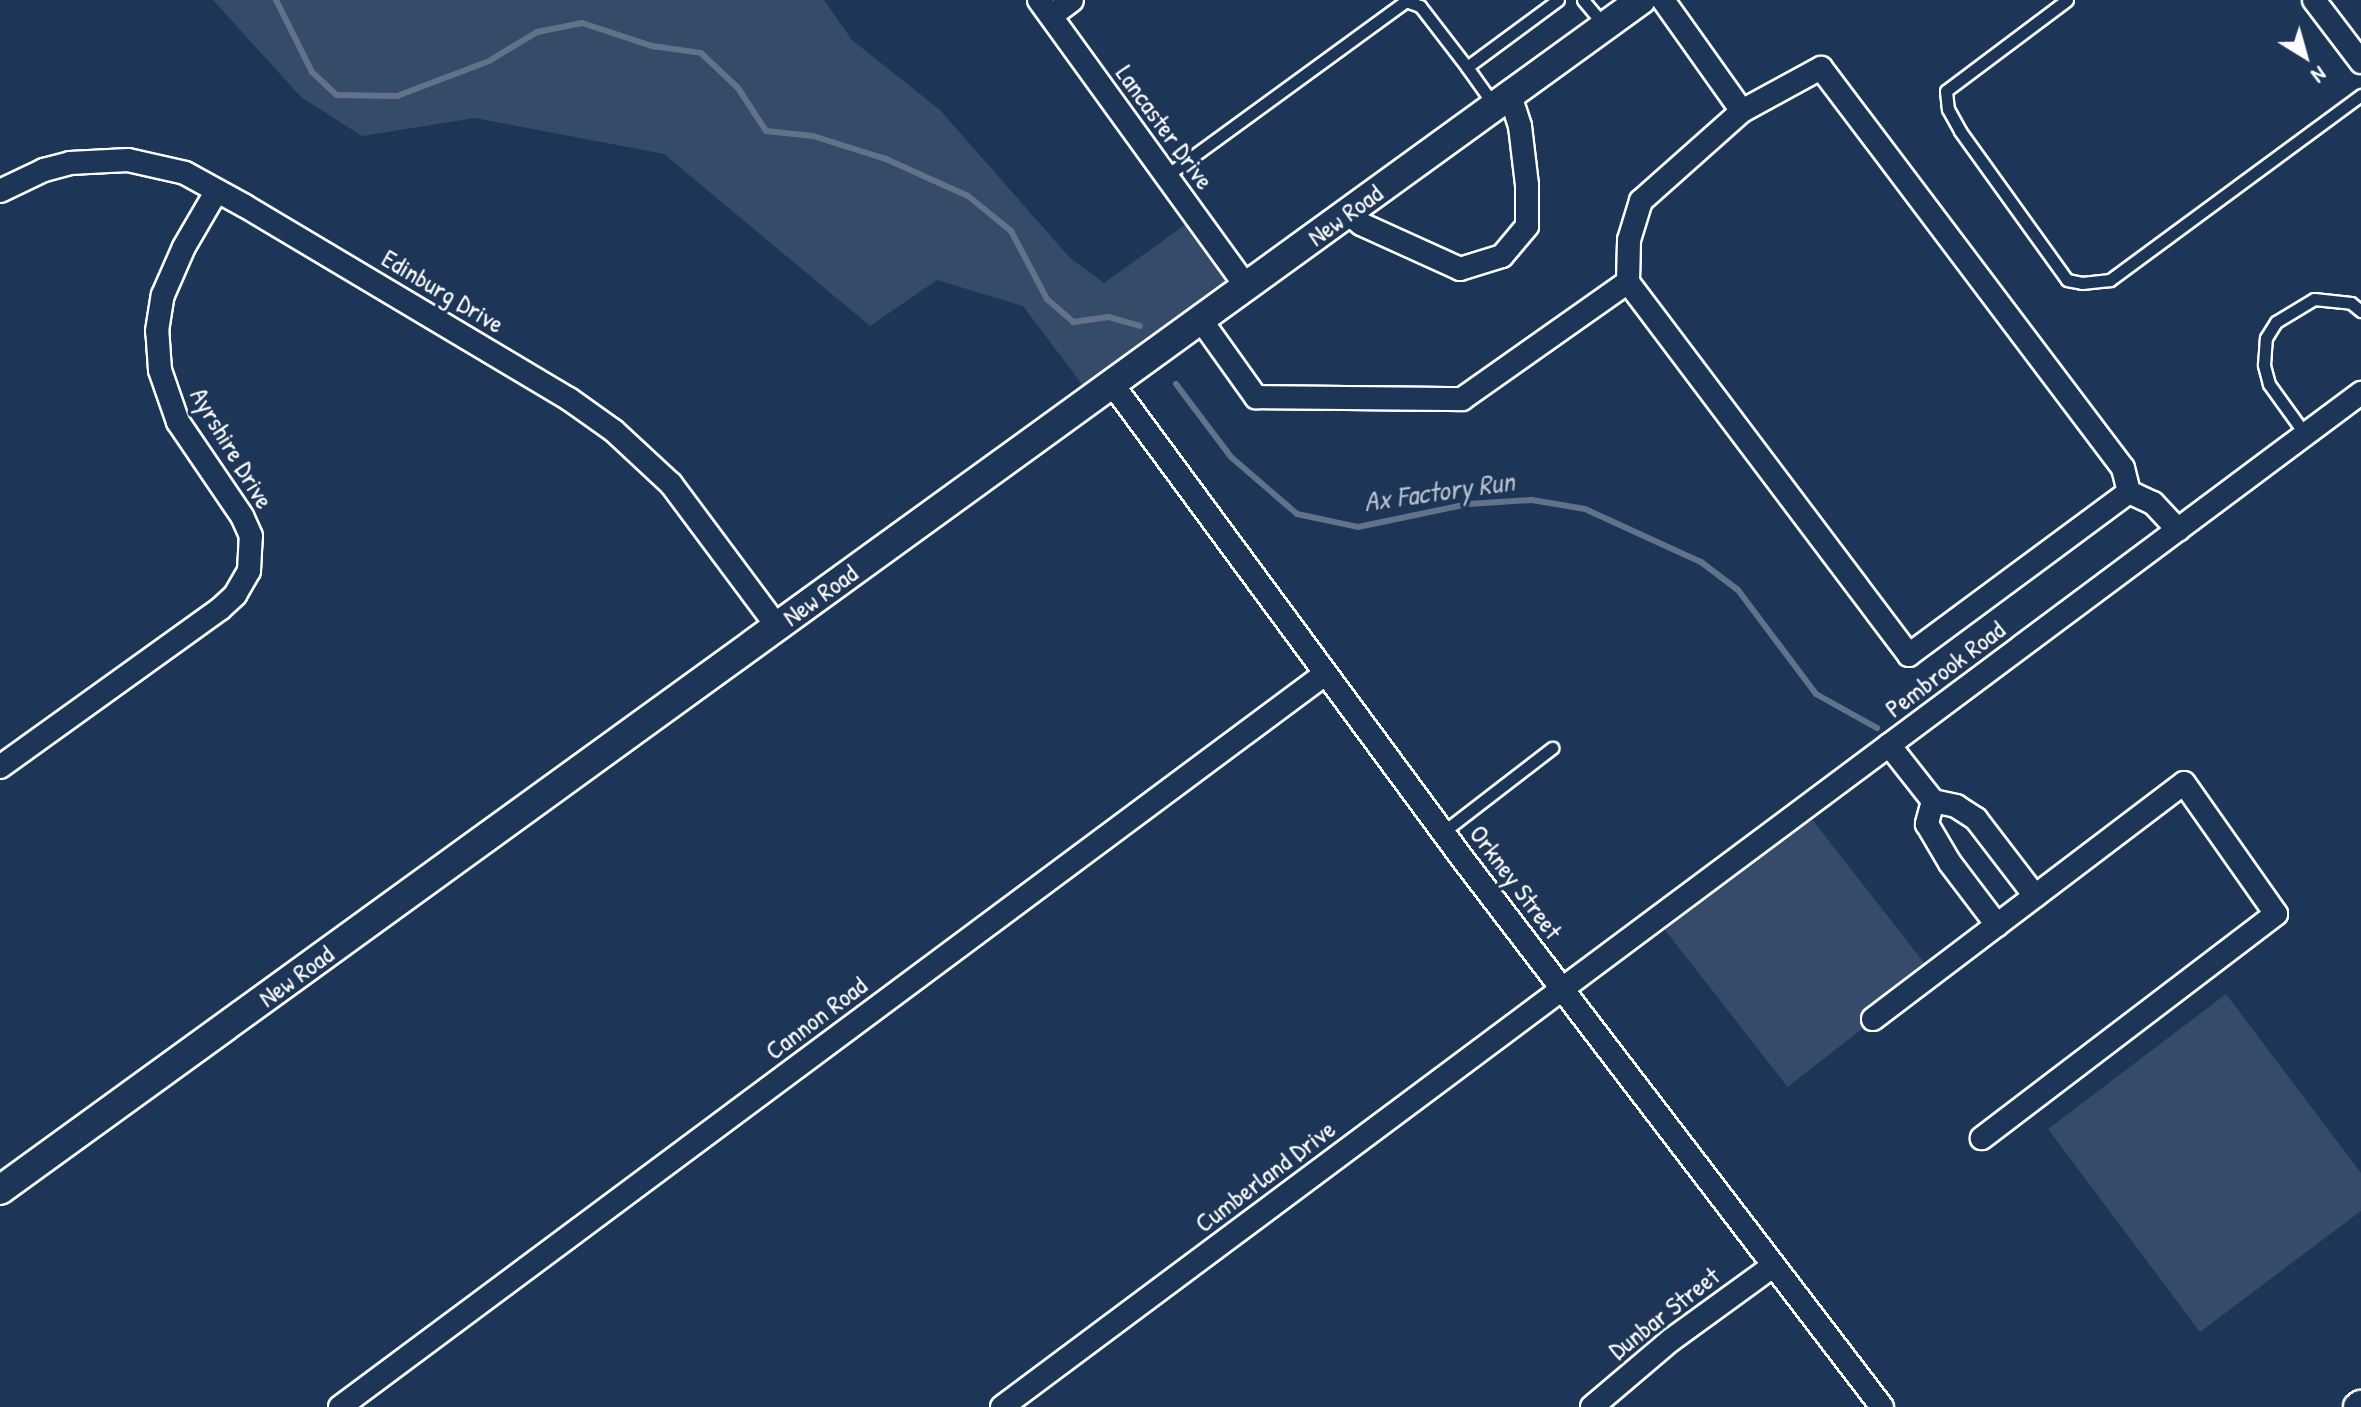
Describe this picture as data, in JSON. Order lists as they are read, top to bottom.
{
  "streets": {
    "street": [
      "Lancaster Drive",
      "New Road",
      "Edinburg Drive",
      "Ayrshire Drive",
      "Pembrook Road",
      "Orkney Street",
      "Cannon Road",
      "Cumberland Drive",
      "Dunbar Street"
    ]
  },
  "crossings": [
    ["Lancaster Drive", "New Road"],
    ["New Road", "Edinburg Drive"],
    ["New Road", "Orkney Street"],
    ["Edinburg Drive", "Ayrshire Drive"],
    ["Pembrook Road", "Orkney Street"],
    ["Pembrook Road", "Cumberland Drive"],
    ["Orkney Street", "Cannon Road"],
    ["Orkney Street", "Cumberland Drive"],
    ["Orkney Street", "Dunbar Street"]
  ],
  "water": ["Ax Factory Run"],
  "north": "bottom right"
}
